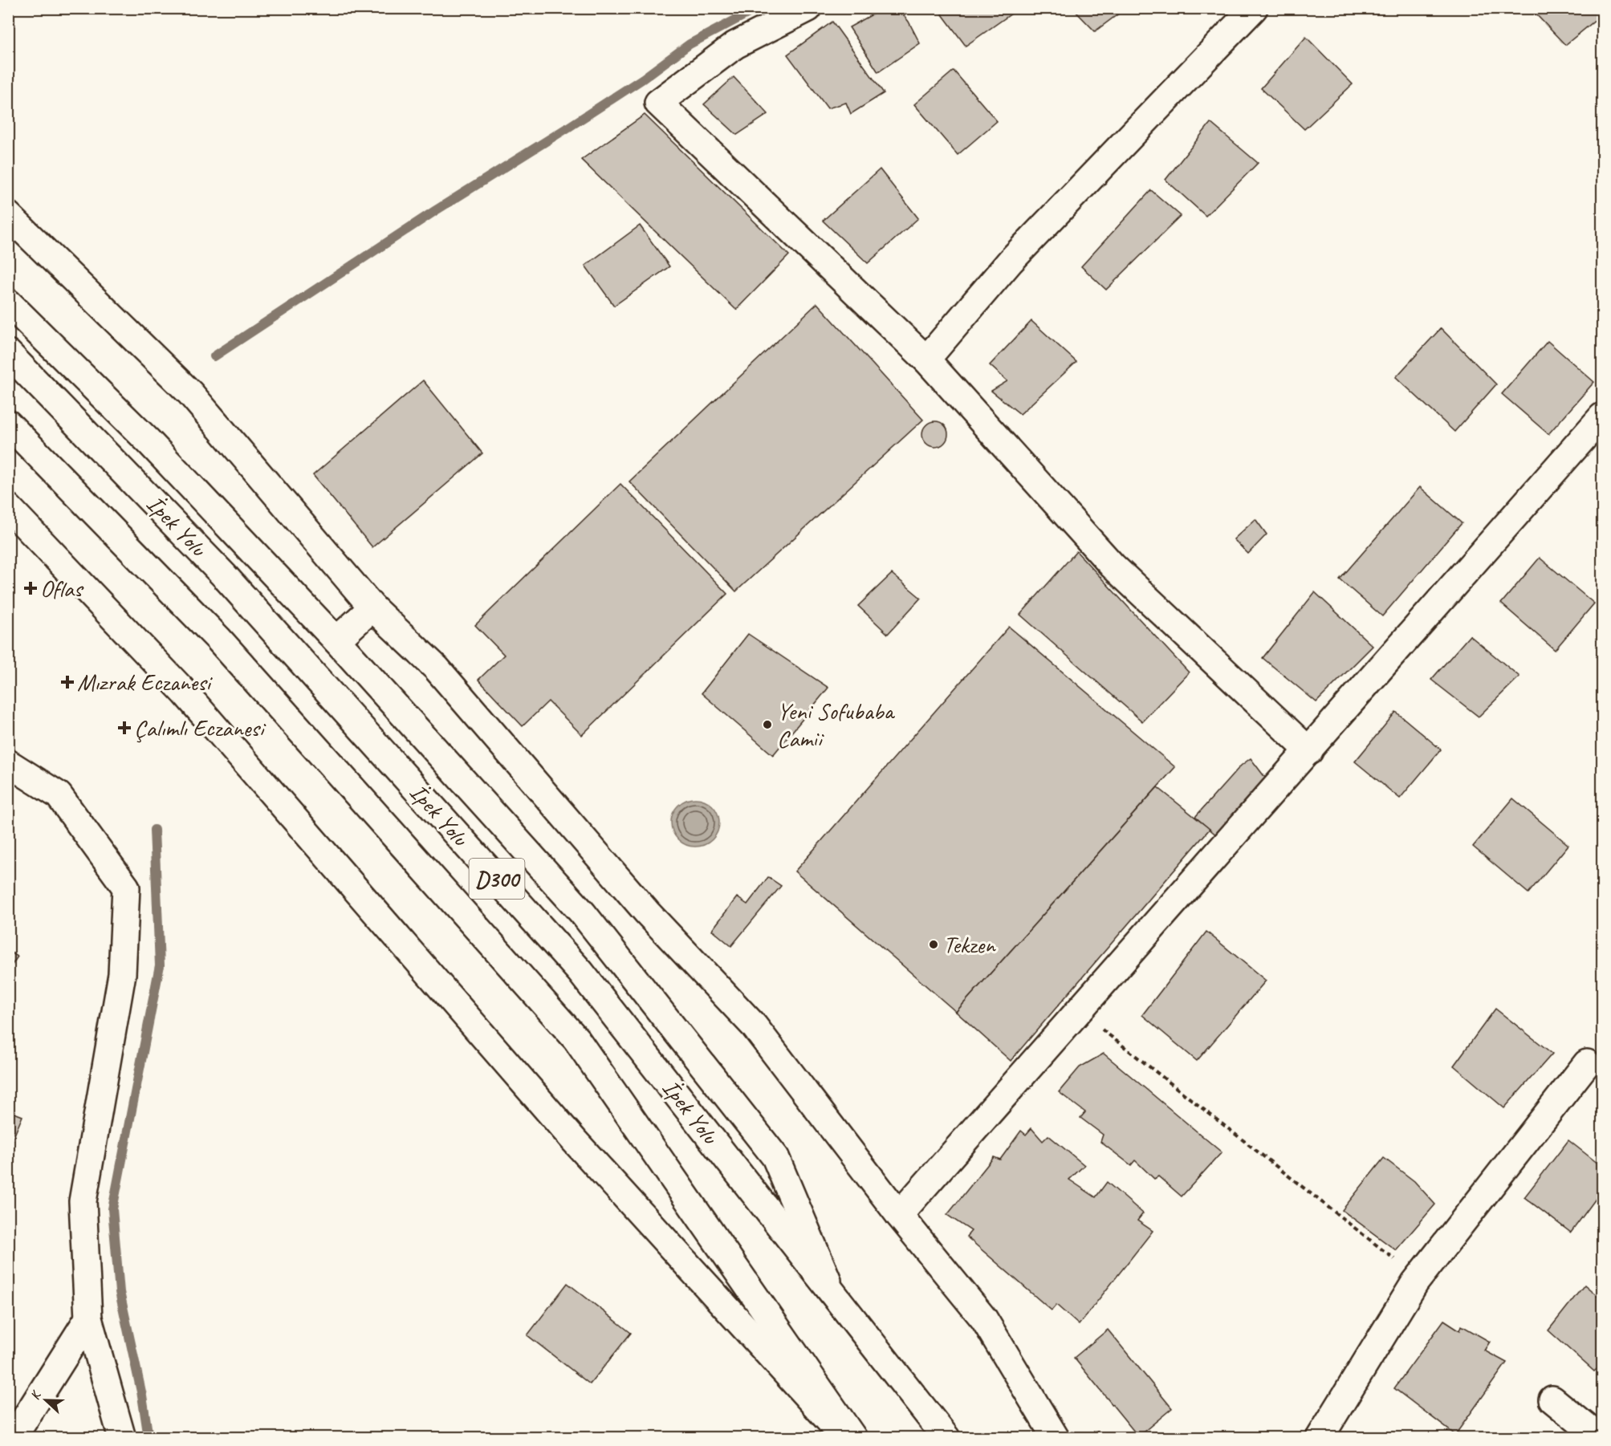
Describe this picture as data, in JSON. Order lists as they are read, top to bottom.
{
  "streets": {
    "main road": ["İpek Yolu", "D300"]
  },
  "places": {
    "health": ["Oflas", "Mızrak Eczanesi", "Çalımlı Eczanesi"],
    "other": ["Yeni Sofubaba Camii", "Tekzen"]
  },
  "north": "left"
}
